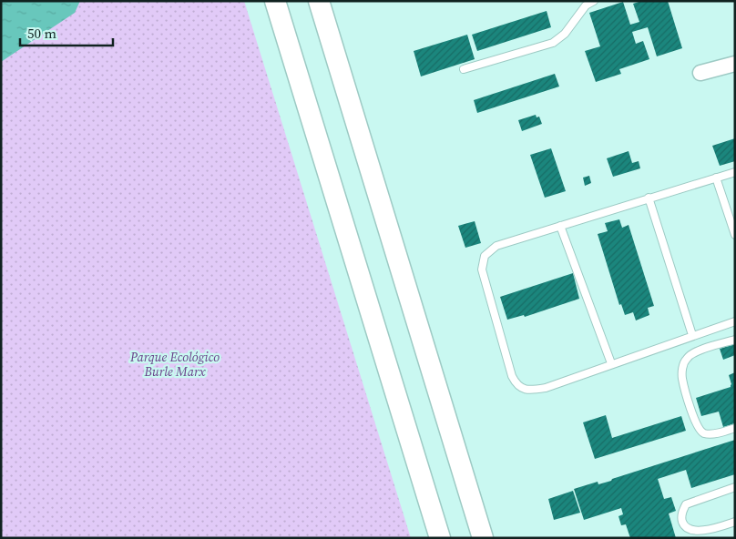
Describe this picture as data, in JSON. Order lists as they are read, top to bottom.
{
  "parks": ["Parque Ecológico Burle Marx"],
  "scale_bar": "50 m"
}
